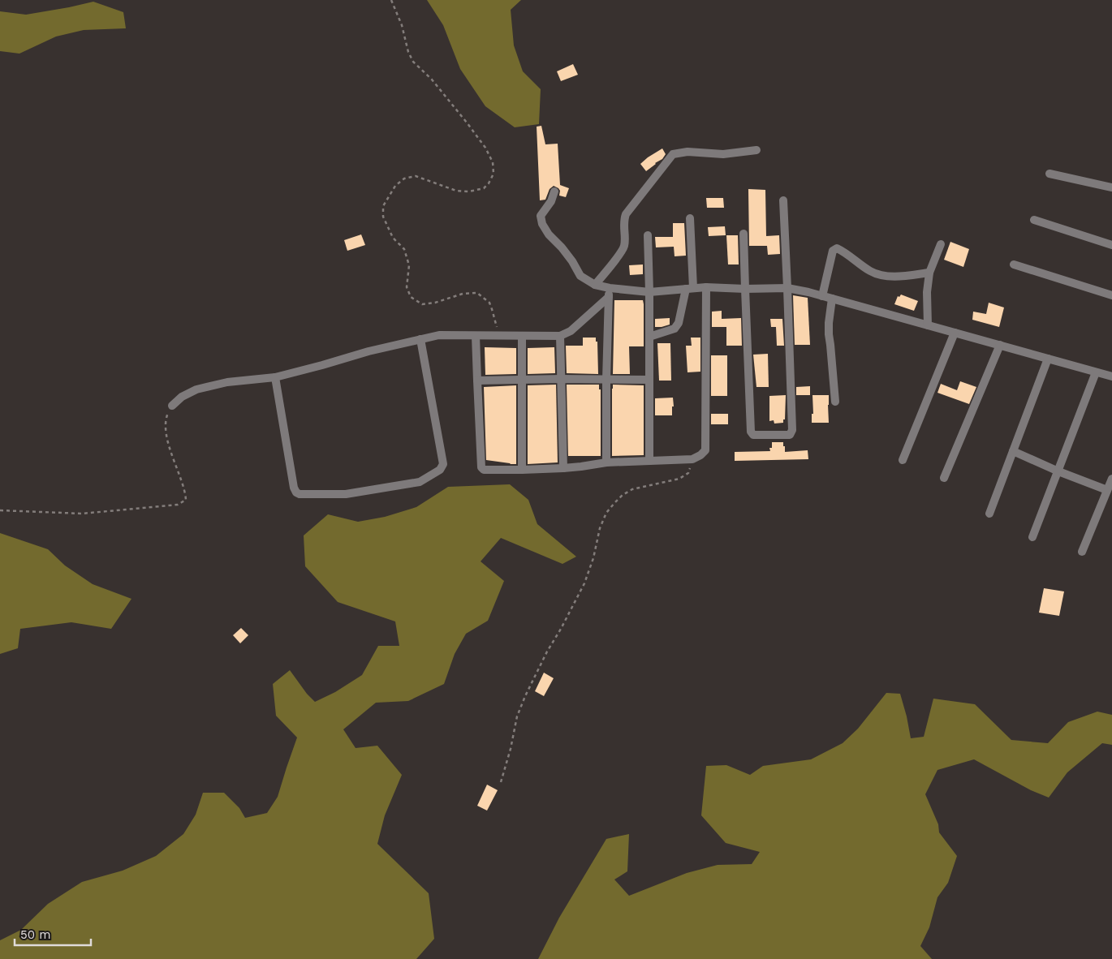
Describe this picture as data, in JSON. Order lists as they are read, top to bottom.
{
  "scale_bar": "50 m"
}
